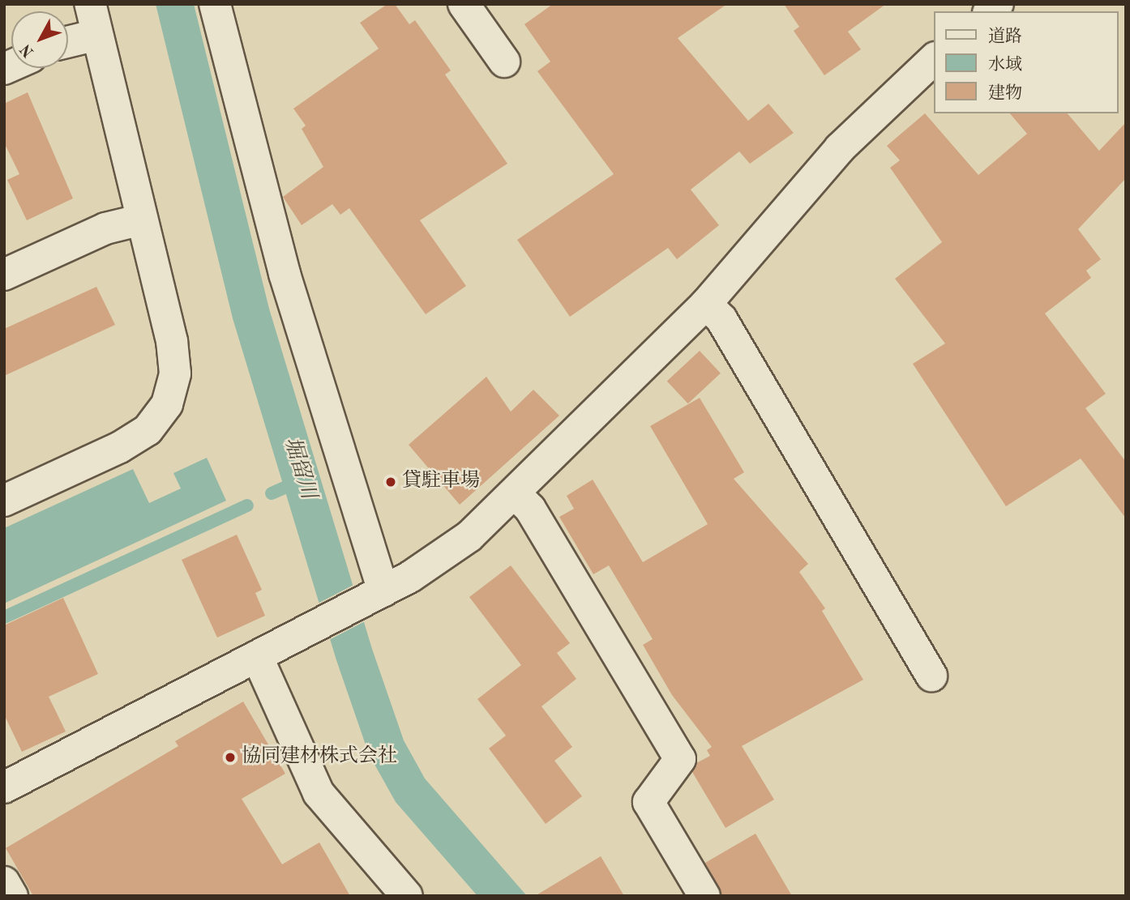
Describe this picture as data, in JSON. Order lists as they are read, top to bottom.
{
  "water": ["堀留川"],
  "places": ["貸駐車場", "協同建材株式会社"],
  "legend": ["道路", "水域", "建物"],
  "north": "bottom left"
}
